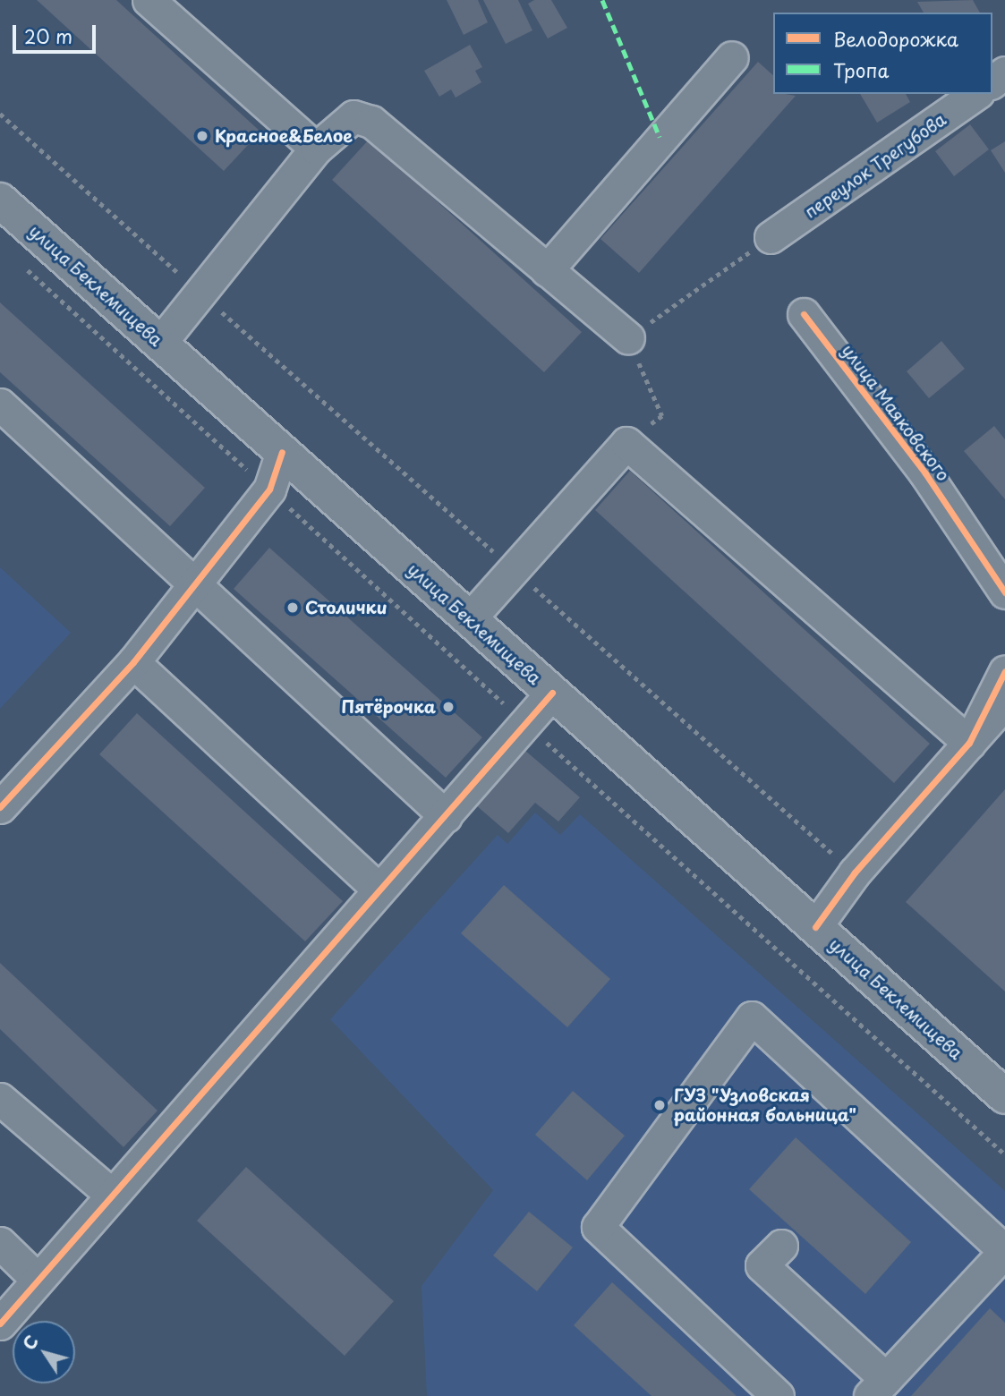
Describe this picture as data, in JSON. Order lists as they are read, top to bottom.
{
  "streets": {
    "main road": ["улица Беклемищева"],
    "street": ["переулок Трегубова", "улица Маяковского"]
  },
  "places": [
    "Красное&Белое",
    "Столички",
    "Пятёрочка",
    "ГУЗ \"Узловская районная больница\""
  ],
  "legend": ["Велодорожка", "Тропа"],
  "scale_bar": "20 m",
  "north": "top left"
}
